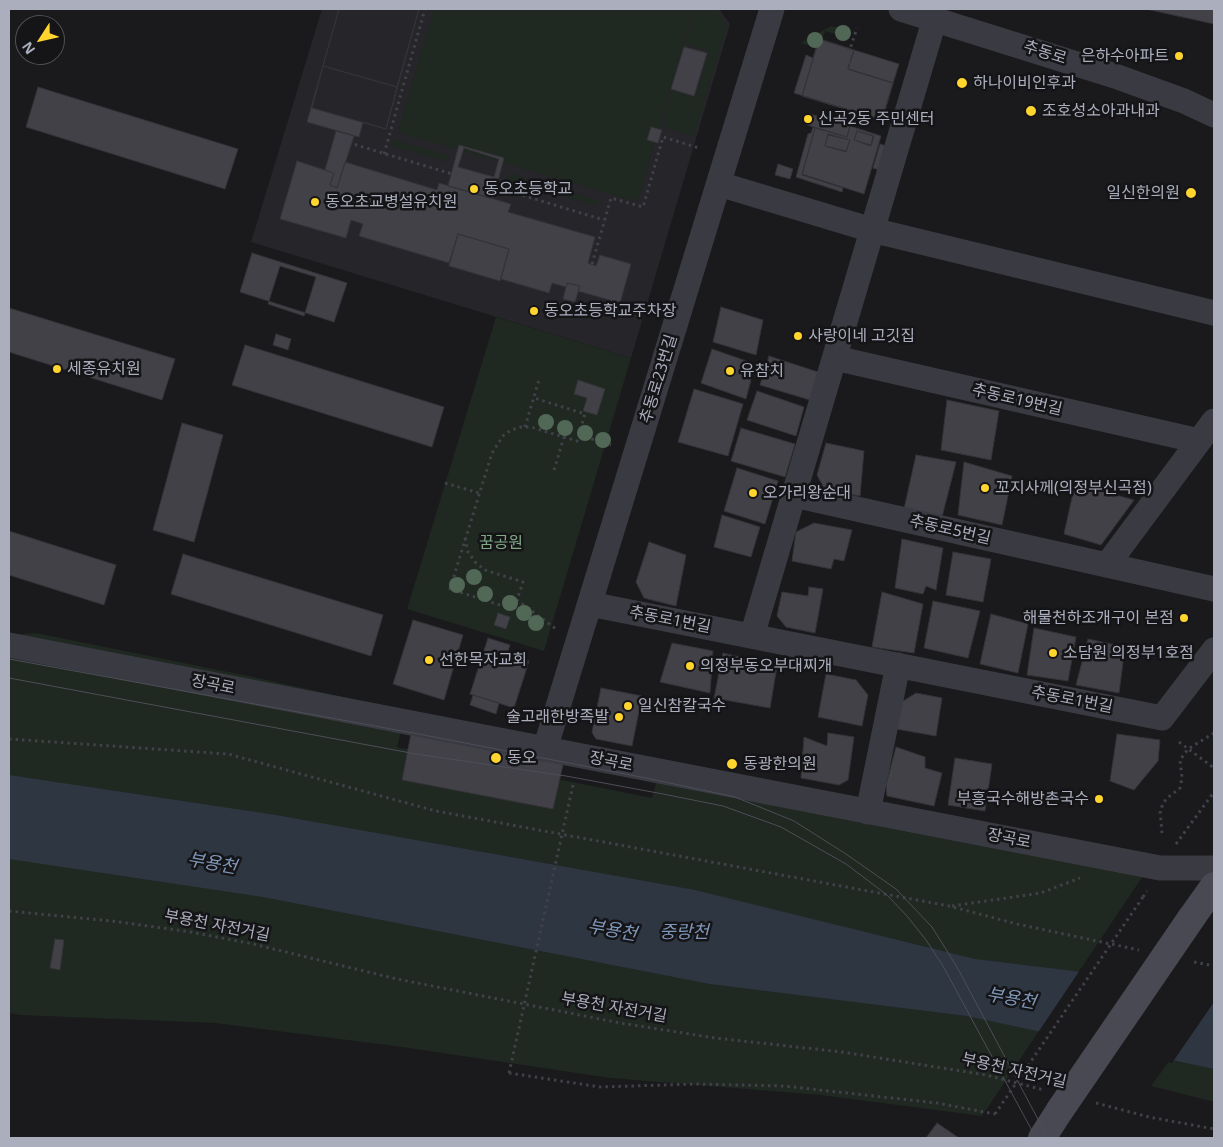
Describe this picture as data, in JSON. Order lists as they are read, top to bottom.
{
  "streets": {
    "street": [
      "추동로",
      "추동로23번길",
      "추동로19번길",
      "추동로5번길",
      "추동로1번길",
      "장곡로"
    ],
    "path": ["부용천 자전거길"]
  },
  "crossings": [
    ["추동로23번길", "추동로1번길"],
    ["추동로23번길", "장곡로"]
  ],
  "water": ["부용천", "중랑천"],
  "parks": ["꿈공원"],
  "places": [
    "은하수아파트",
    "하나이비인후과",
    "조호성소아과내과",
    "신곡2동 주민센터",
    "동오초등학교",
    "일신한의원",
    "동오초교병설유치원",
    "동오초등학교주차장",
    "사랑이네 고깃집",
    "세종유치원",
    "유참치",
    "꼬지사께(의정부신곡점)",
    "오가리왕순대",
    "해물천하조개구이 본점",
    "소담원 의정부1호점",
    "선한목자교회",
    "의정부동오부대찌개",
    "일신참칼국수",
    "술고래한방족발",
    "동오",
    "동광한의원",
    "부흥국수해방촌국수"
  ],
  "north": "bottom left"
}
